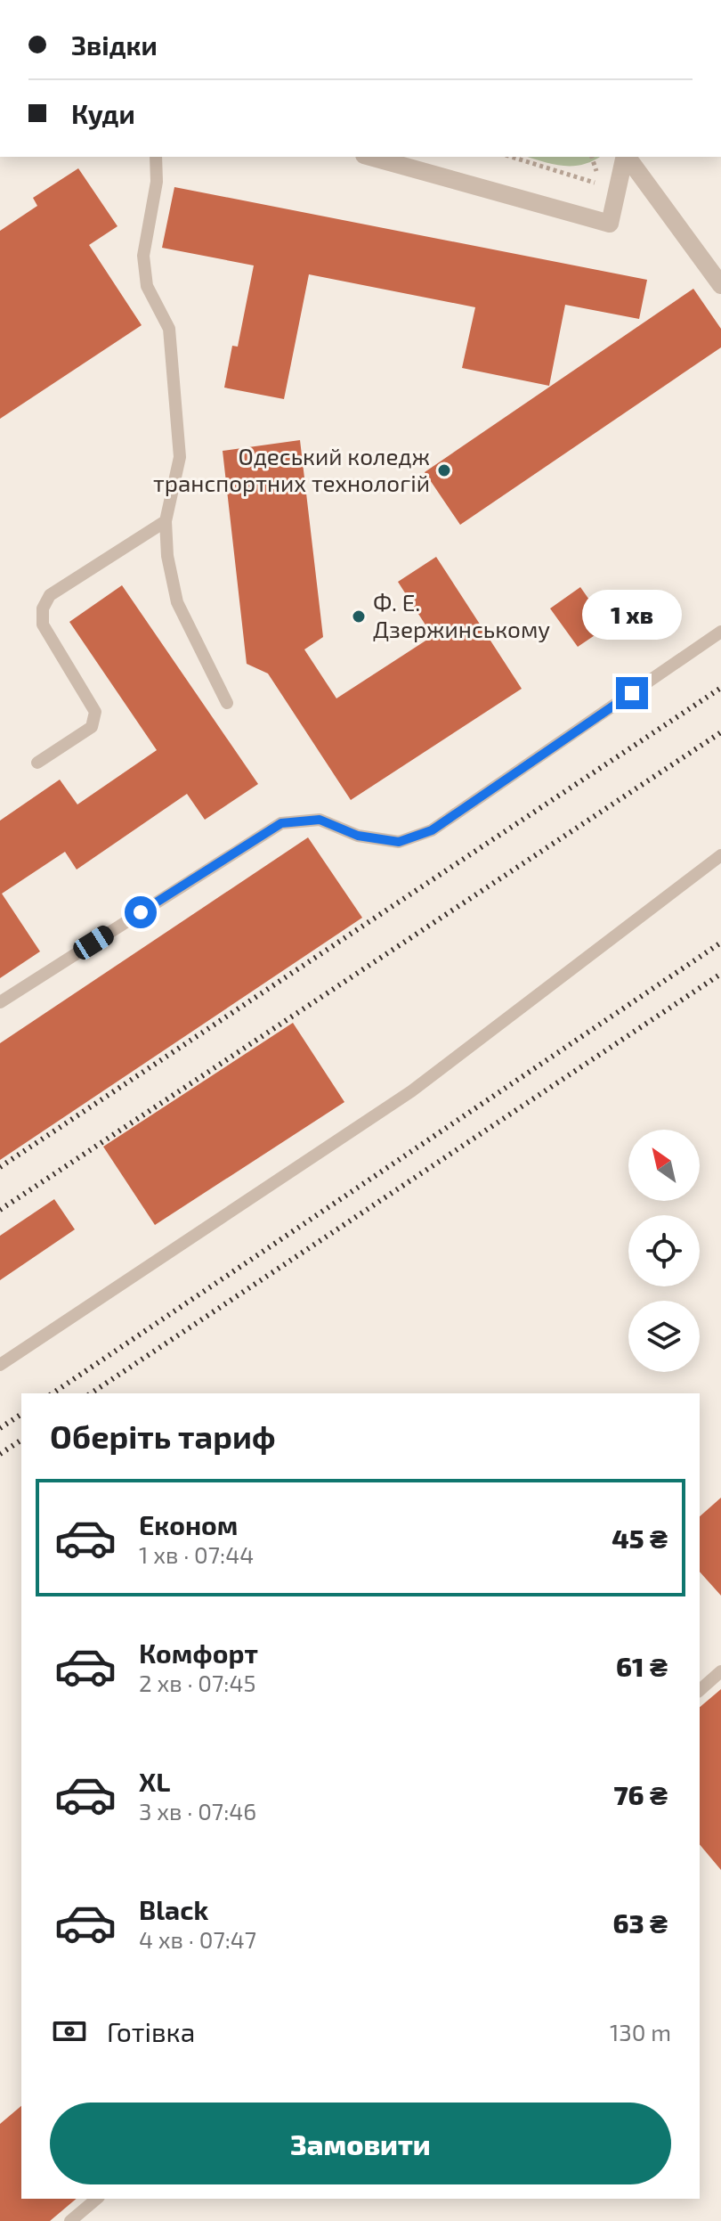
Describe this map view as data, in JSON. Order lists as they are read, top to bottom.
{
  "places": ["Одеський коледж транспортних технологій", "Ф. Е. Дзержинському"],
  "north": "top left",
  "page": {
    "banner": ["Звідки", "Куди"],
    "bubble": "1 хв",
    "heading": "Оберіть тариф",
    "list": [
      {
        "name": "Економ",
        "note": "1 хв · 07:44",
        "value": "45 ₴"
      },
      {
        "name": "Комфорт",
        "note": "2 хв · 07:45",
        "value": "61 ₴"
      },
      {
        "name": "XL",
        "note": "3 хв · 07:46",
        "value": "76 ₴"
      },
      {
        "name": "Black",
        "note": "4 хв · 07:47",
        "value": "63 ₴"
      }
    ],
    "pay": ["Готівка", "130 m"],
    "buttons": "Замовити"
  }
}
